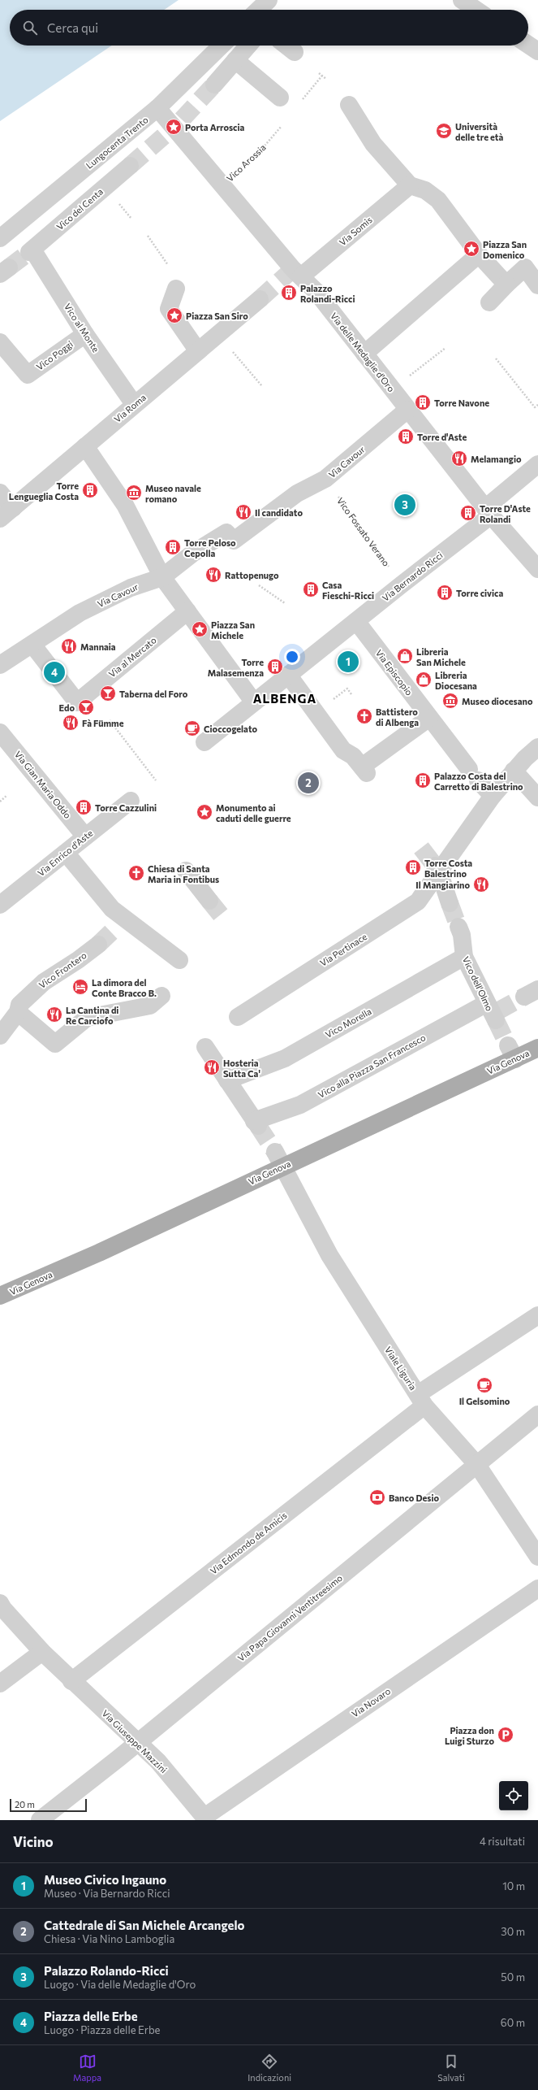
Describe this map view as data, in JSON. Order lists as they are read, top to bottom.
{
  "streets": {
    "main road": ["Via Genova"],
    "street": [
      "Lungocenta Trento",
      "Vico del Centa",
      "Via Somis",
      "Vico al Monte",
      "Via delle Medaglie d'Oro",
      "Vico Poggi",
      "Via Roma",
      "Via Cavour",
      "Via Bernardo Ricci",
      "Via al Mercato",
      "Via Episcopio",
      "Via Gian Maria Oddo",
      "Via Enrico d'Aste",
      "Via Pertinace",
      "Vico Frontero",
      "Vico dell'Olmo",
      "Vico Morella",
      "Vico alla Piazza San Francesco",
      "Viale Liguria",
      "Via Edmondo de Amicis",
      "Via Papa Giovanni Ventitreesimo",
      "Via Novaro",
      "Via Giuseppe Mazzini"
    ],
    "path": ["Vico Arossia", "Vico Fossato Verano"]
  },
  "crossings": [
    ["Lungocenta Trento", "Via delle Medaglie d'Oro"],
    ["Vico Arossia", "Via delle Medaglie d'Oro"],
    ["Vico del Centa", "Vico al Monte"],
    ["Via Somis", "Via delle Medaglie d'Oro"],
    ["Vico al Monte", "Vico Poggi"],
    ["Vico al Monte", "Via Roma"],
    ["Via delle Medaglie d'Oro", "Via Cavour"],
    ["Via delle Medaglie d'Oro", "Via Bernardo Ricci"],
    ["Via Cavour", "Vico Fossato Verano"],
    ["Via Cavour", "Via al Mercato"],
    ["Vico Fossato Verano", "Via Bernardo Ricci"],
    ["Via Bernardo Ricci", "Via Episcopio"],
    ["Via Episcopio", "Via Pertinace"],
    ["Via Gian Maria Oddo", "Via Enrico d'Aste"],
    ["Vico dell'Olmo", "Vico Morella"],
    ["Vico dell'Olmo", "Vico alla Piazza San Francesco"],
    ["Vico Morella", "Vico alla Piazza San Francesco"],
    ["Via Genova", "Viale Liguria"],
    ["Viale Liguria", "Via Edmondo de Amicis"],
    ["Viale Liguria", "Via Papa Giovanni Ventitreesimo"],
    ["Via Edmondo de Amicis", "Via Giuseppe Mazzini"],
    ["Via Papa Giovanni Ventitreesimo", "Via Giuseppe Mazzini"],
    ["Via Novaro", "Via Giuseppe Mazzini"]
  ],
  "districts": ["ALBENGA"],
  "places": {
    "place": [
      "Porta Arroscia",
      "Piazza San Domenico",
      "Piazza San Siro",
      "Piazza San Michele",
      "Monumento ai caduti delle guerre"
    ],
    "school or university": ["Università delle tre età"],
    "building": [
      "Palazzo Rolandi-Ricci",
      "Torre Navone",
      "Torre d'Aste",
      "Torre Lengueglia Costa",
      "Torre D'Aste Rolandi",
      "Torre Peloso Cepolla",
      "Casa Fieschi-Ricci",
      "Torre civica",
      "Torre Malasemenza",
      "Palazzo Costa del Carretto di Balestrino",
      "Torre Cazzulini",
      "Torre Costa Balestrino"
    ],
    "restaurant": [
      "Melamangio",
      "Il candidato",
      "Rattopenugo",
      "Mannaia",
      "Fà Fümme",
      "Il Mangiarino",
      "La Cantina di Re Carciofo",
      "Hosteria Sutta Ca'"
    ],
    "museum": ["Museo navale romano", "Museo diocesano"],
    "shop": ["Libreria San Michele", "Libreria Diocesana"],
    "bar": ["Taberna del Foro", "Edo"],
    "church": ["Battistero di Albenga", "Chiesa di Santa Maria in Fontibus"],
    "cafe": ["Cioccogelato", "Il Gelsomino"],
    "hotel": ["La dimora del Conte Bracco B."],
    "bank": ["Banco Desio"],
    "parking": ["Piazza don Luigi Sturzo"]
  },
  "scale_bar": "20 m",
  "page": {
    "search": "Cerca qui",
    "pins": [
      "3",
      "1",
      "4",
      "2"
    ],
    "scale": "20 m",
    "heading": ["Vicino", "4 risultati"],
    "list": [
      {
        "mark": "1",
        "name": "Museo Civico Ingauno",
        "note": "Museo · Via Bernardo Ricci",
        "value": "10 m"
      },
      {
        "mark": "2",
        "name": "Cattedrale di San Michele Arcangelo",
        "note": "Chiesa · Via Nino Lamboglia",
        "value": "30 m"
      },
      {
        "mark": "3",
        "name": "Palazzo Rolando-Ricci",
        "note": "Luogo · Via delle Medaglie d'Oro",
        "value": "50 m"
      },
      {
        "mark": "4",
        "name": "Piazza delle Erbe",
        "note": "Luogo · Piazza delle Erbe",
        "value": "60 m"
      }
    ],
    "nav": ["Mappa", "Indicazioni", "Salvati"]
  }
}
